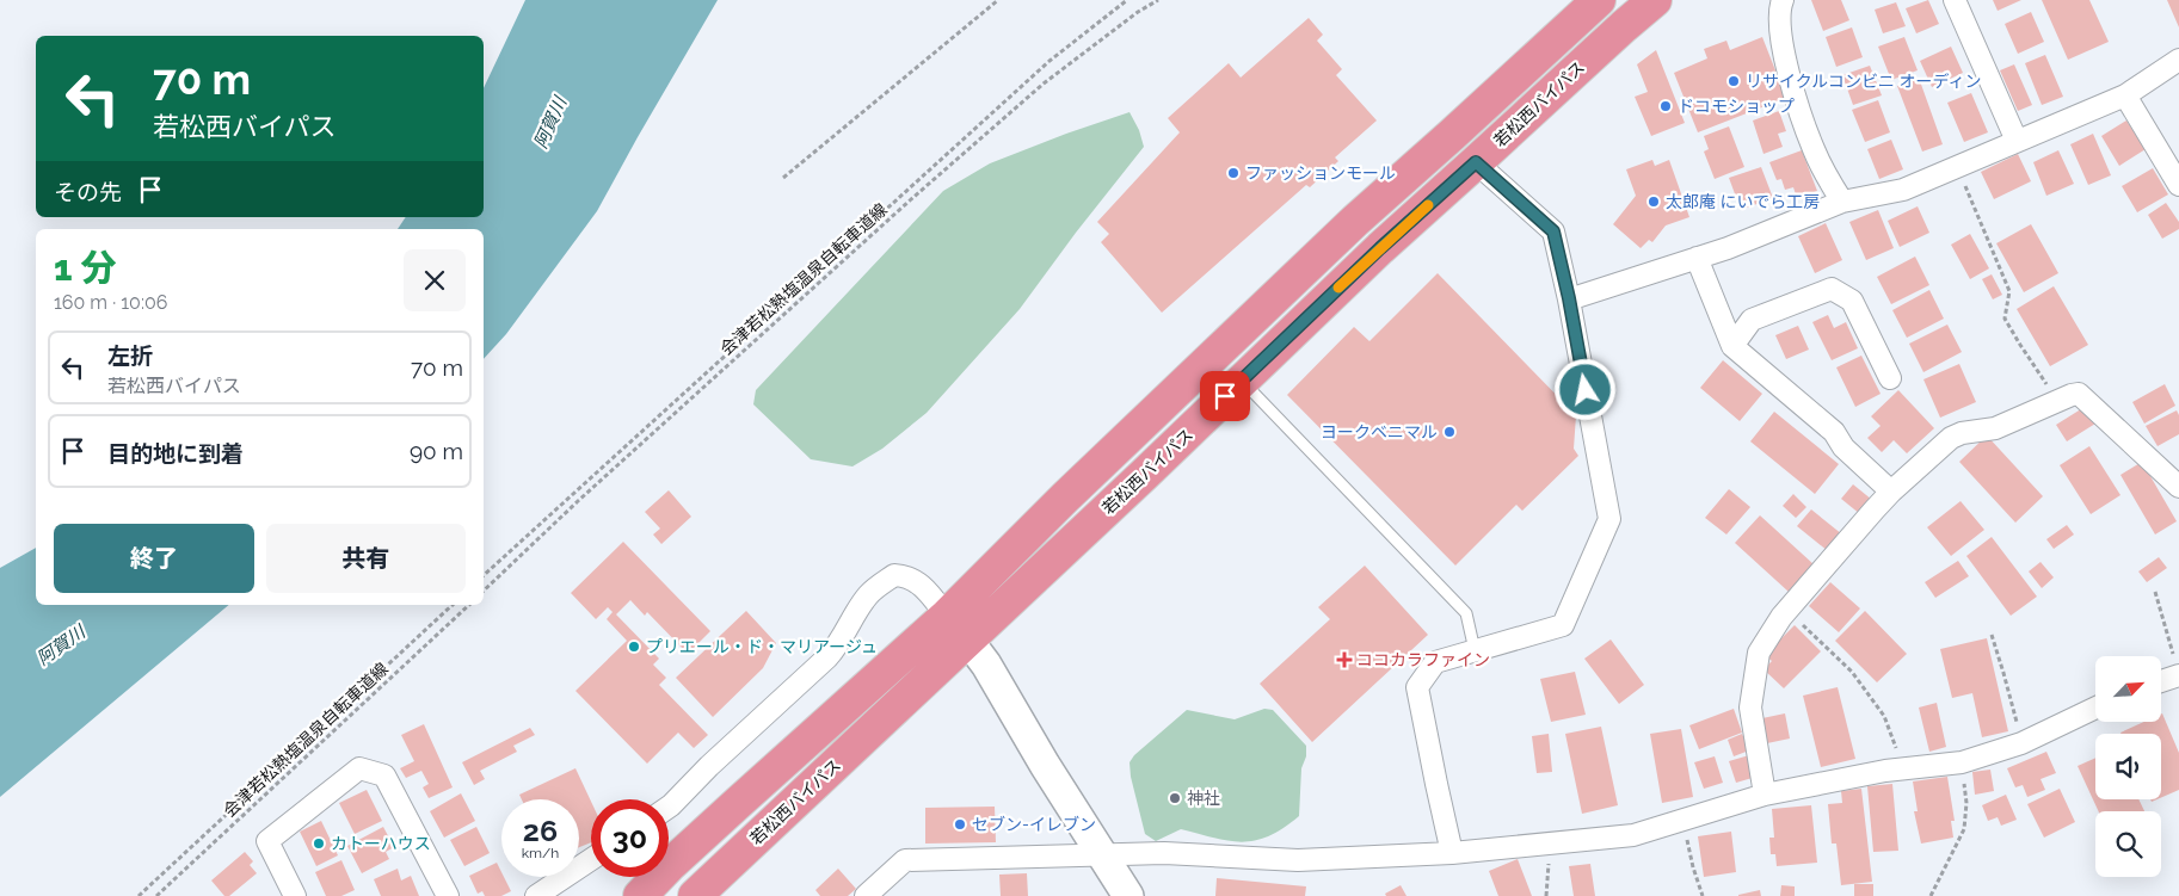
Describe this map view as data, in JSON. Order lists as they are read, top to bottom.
{
  "streets": {
    "highway": ["若松西バイパス"],
    "path": ["会津若松熱塩温泉自転車道線"]
  },
  "water": ["阿賀川"],
  "places": {
    "other": [
      "リサイクルコンビニ オーディン",
      "ドコモショップ",
      "ファッションモール",
      "太郎庵 にいでら工房",
      "ヨークベニマル",
      "プリエール・ド・マリアージュ",
      "神社",
      "セブン-イレブン",
      "カトーハウス"
    ],
    "health": ["ココカラファイン"]
  },
  "north": "top right",
  "page": {
    "turn": ["70 m", "若松西バイパス"],
    "then": "その先",
    "heading": ["1 分", "160 m · 10:06"],
    "list": [
      {
        "name": "左折",
        "note": "若松西バイパス",
        "value": "70 m"
      },
      {
        "name": "目的地に到着",
        "value": "90 m"
      }
    ],
    "buttons": ["終了", "共有"],
    "speed": "26 km/h",
    "limit": "30"
  }
}
